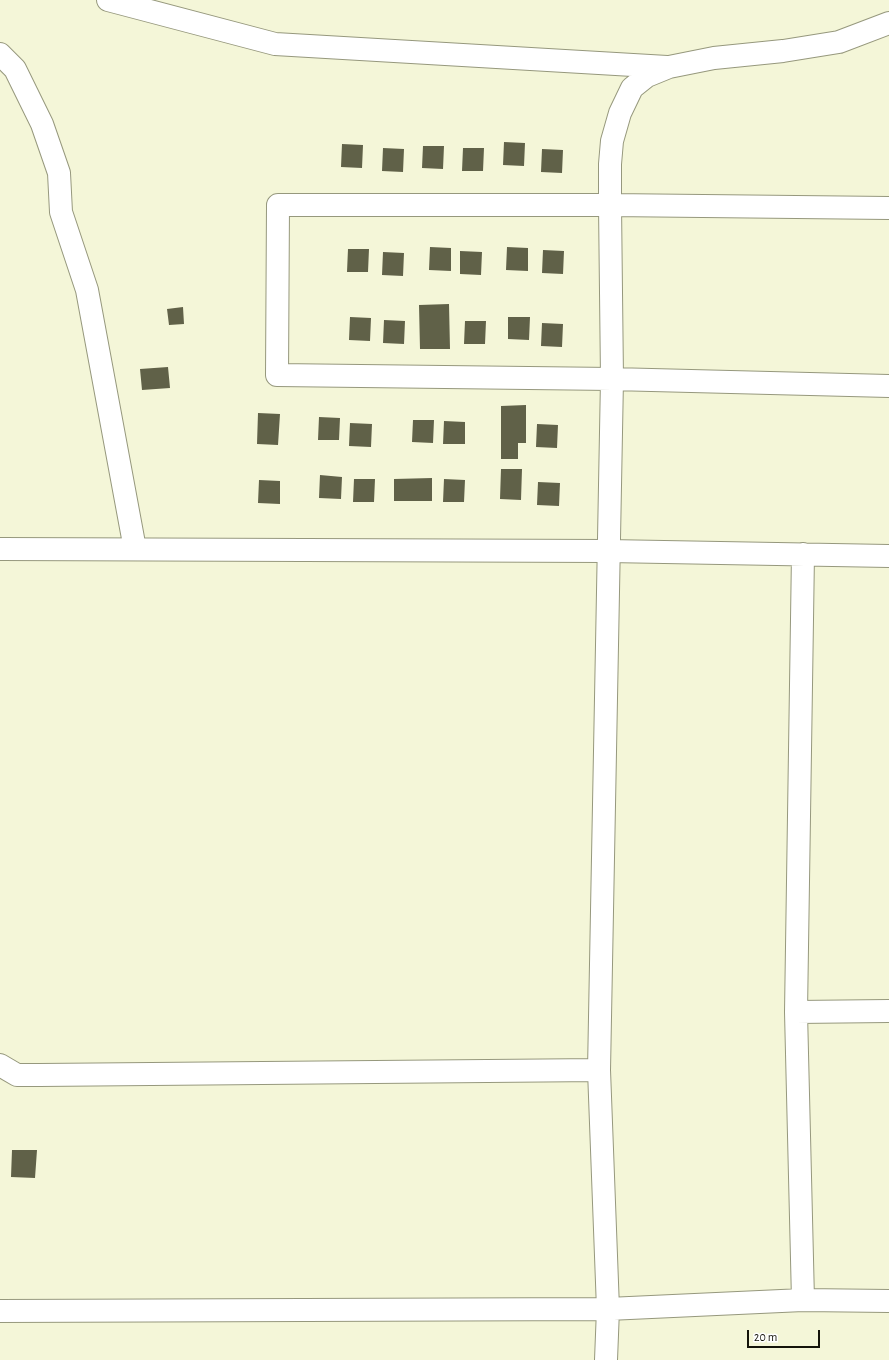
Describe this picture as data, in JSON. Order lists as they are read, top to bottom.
{
  "scale_bar": "20 m"
}
